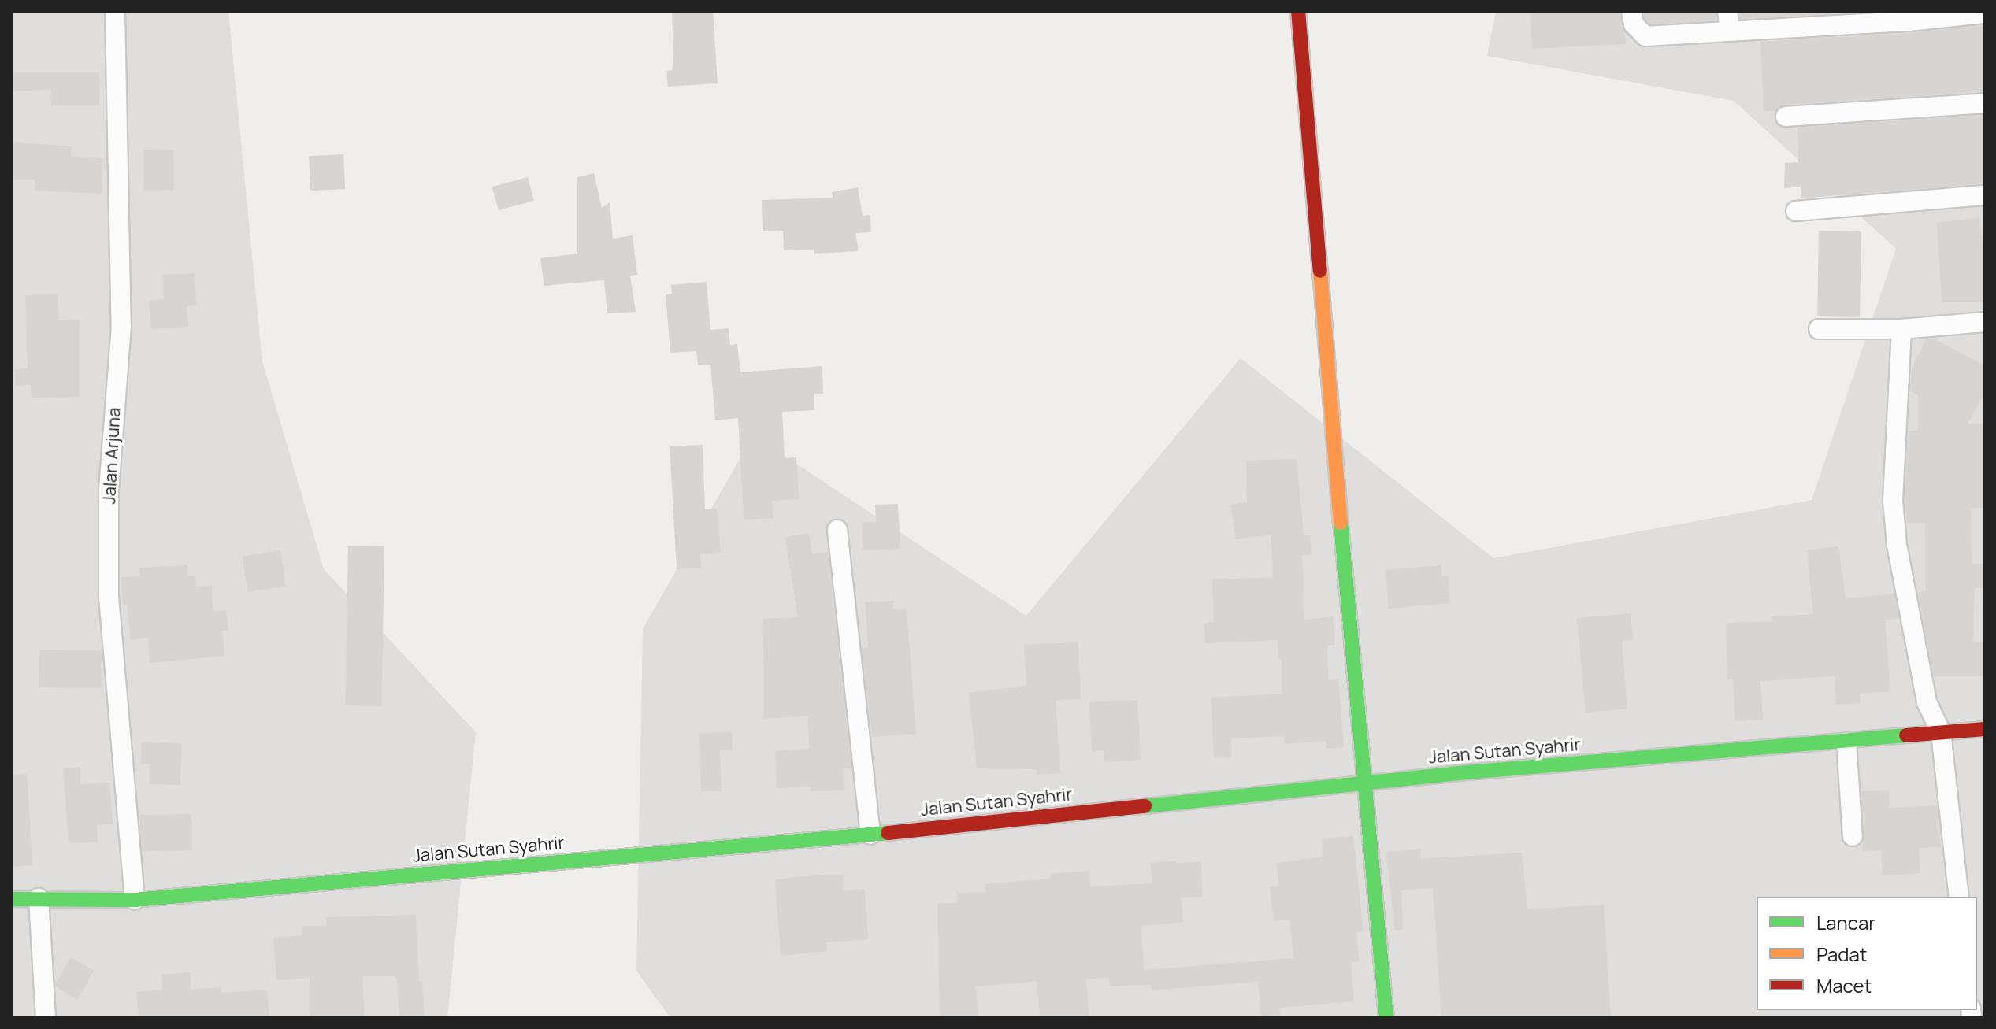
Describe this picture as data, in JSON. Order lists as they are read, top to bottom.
{
  "streets": {
    "street": ["Jalan Arjuna", "Jalan Sutan Syahrir"]
  },
  "crossings": [
    ["Jalan Arjuna", "Jalan Sutan Syahrir"]
  ],
  "legend": ["Lancar", "Padat", "Macet"]
}
